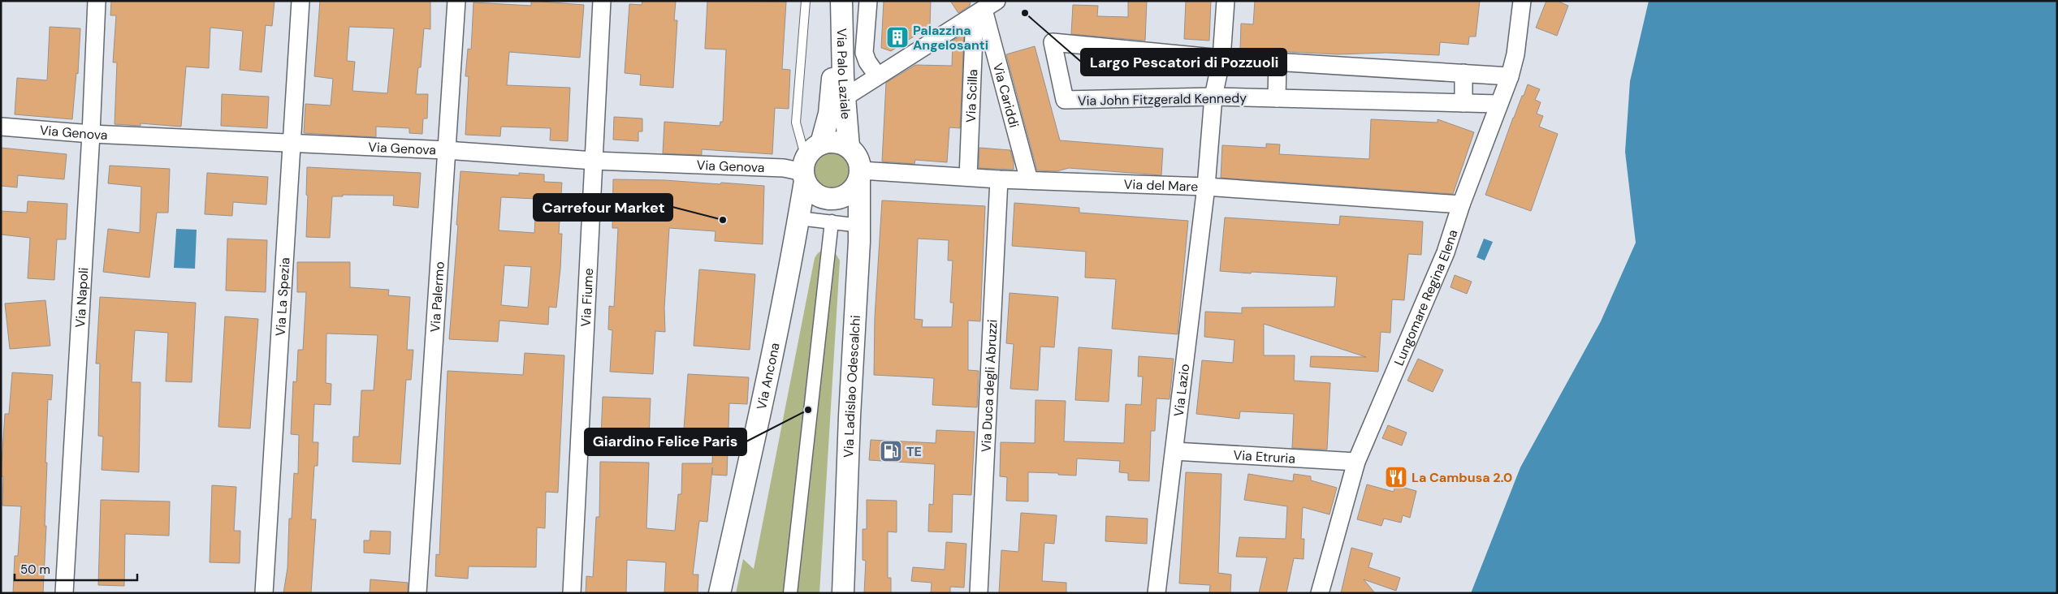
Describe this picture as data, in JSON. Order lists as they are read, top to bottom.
{
  "streets": {
    "street": [
      "Via Palo Laziale",
      "Via Cariddi",
      "Via Scilla",
      "Via John Fitzgerald Kennedy",
      "Via Genova",
      "Via del Mare",
      "Via Napoli",
      "Via La Spezia",
      "Via Palermo",
      "Via Fiume",
      "Lungomare Regina Elena",
      "Via Ancona",
      "Via Ladislao Odescalchi",
      "Via Duca degli Abruzzi",
      "Via Lazio",
      "Via Etruria"
    ]
  },
  "crossings": [
    ["Via Palo Laziale", "Via Genova"],
    ["Via Palo Laziale", "Via del Mare"],
    ["Via Palo Laziale", "Via Ancona"],
    ["Via Palo Laziale", "Via Ladislao Odescalchi"],
    ["Via Cariddi", "Via Scilla"],
    ["Via Cariddi", "Via del Mare"],
    ["Via Scilla", "Via del Mare"],
    ["Via John Fitzgerald Kennedy", "Lungomare Regina Elena"],
    ["Via John Fitzgerald Kennedy", "Via Lazio"],
    ["Via Genova", "Via del Mare"],
    ["Via Genova", "Via Napoli"],
    ["Via Genova", "Via La Spezia"],
    ["Via Genova", "Via Palermo"],
    ["Via Genova", "Via Fiume"],
    ["Via Genova", "Via Ancona"],
    ["Via Genova", "Via Ladislao Odescalchi"],
    ["Via del Mare", "Lungomare Regina Elena"],
    ["Via del Mare", "Via Ancona"],
    ["Via del Mare", "Via Ladislao Odescalchi"],
    ["Via del Mare", "Via Duca degli Abruzzi"],
    ["Via del Mare", "Via Lazio"],
    ["Lungomare Regina Elena", "Via Etruria"],
    ["Via Ancona", "Via Ladislao Odescalchi"],
    ["Via Lazio", "Via Etruria"]
  ],
  "places": {
    "other": ["Largo Pescatori di Pozzuoli", "Carrefour Market", "Giardino Felice Paris"],
    "building": ["Palazzina Angelosanti"],
    "fuel station": ["TE"],
    "restaurant": ["La Cambusa 2.0"]
  },
  "scale_bar": "50 m"
}
